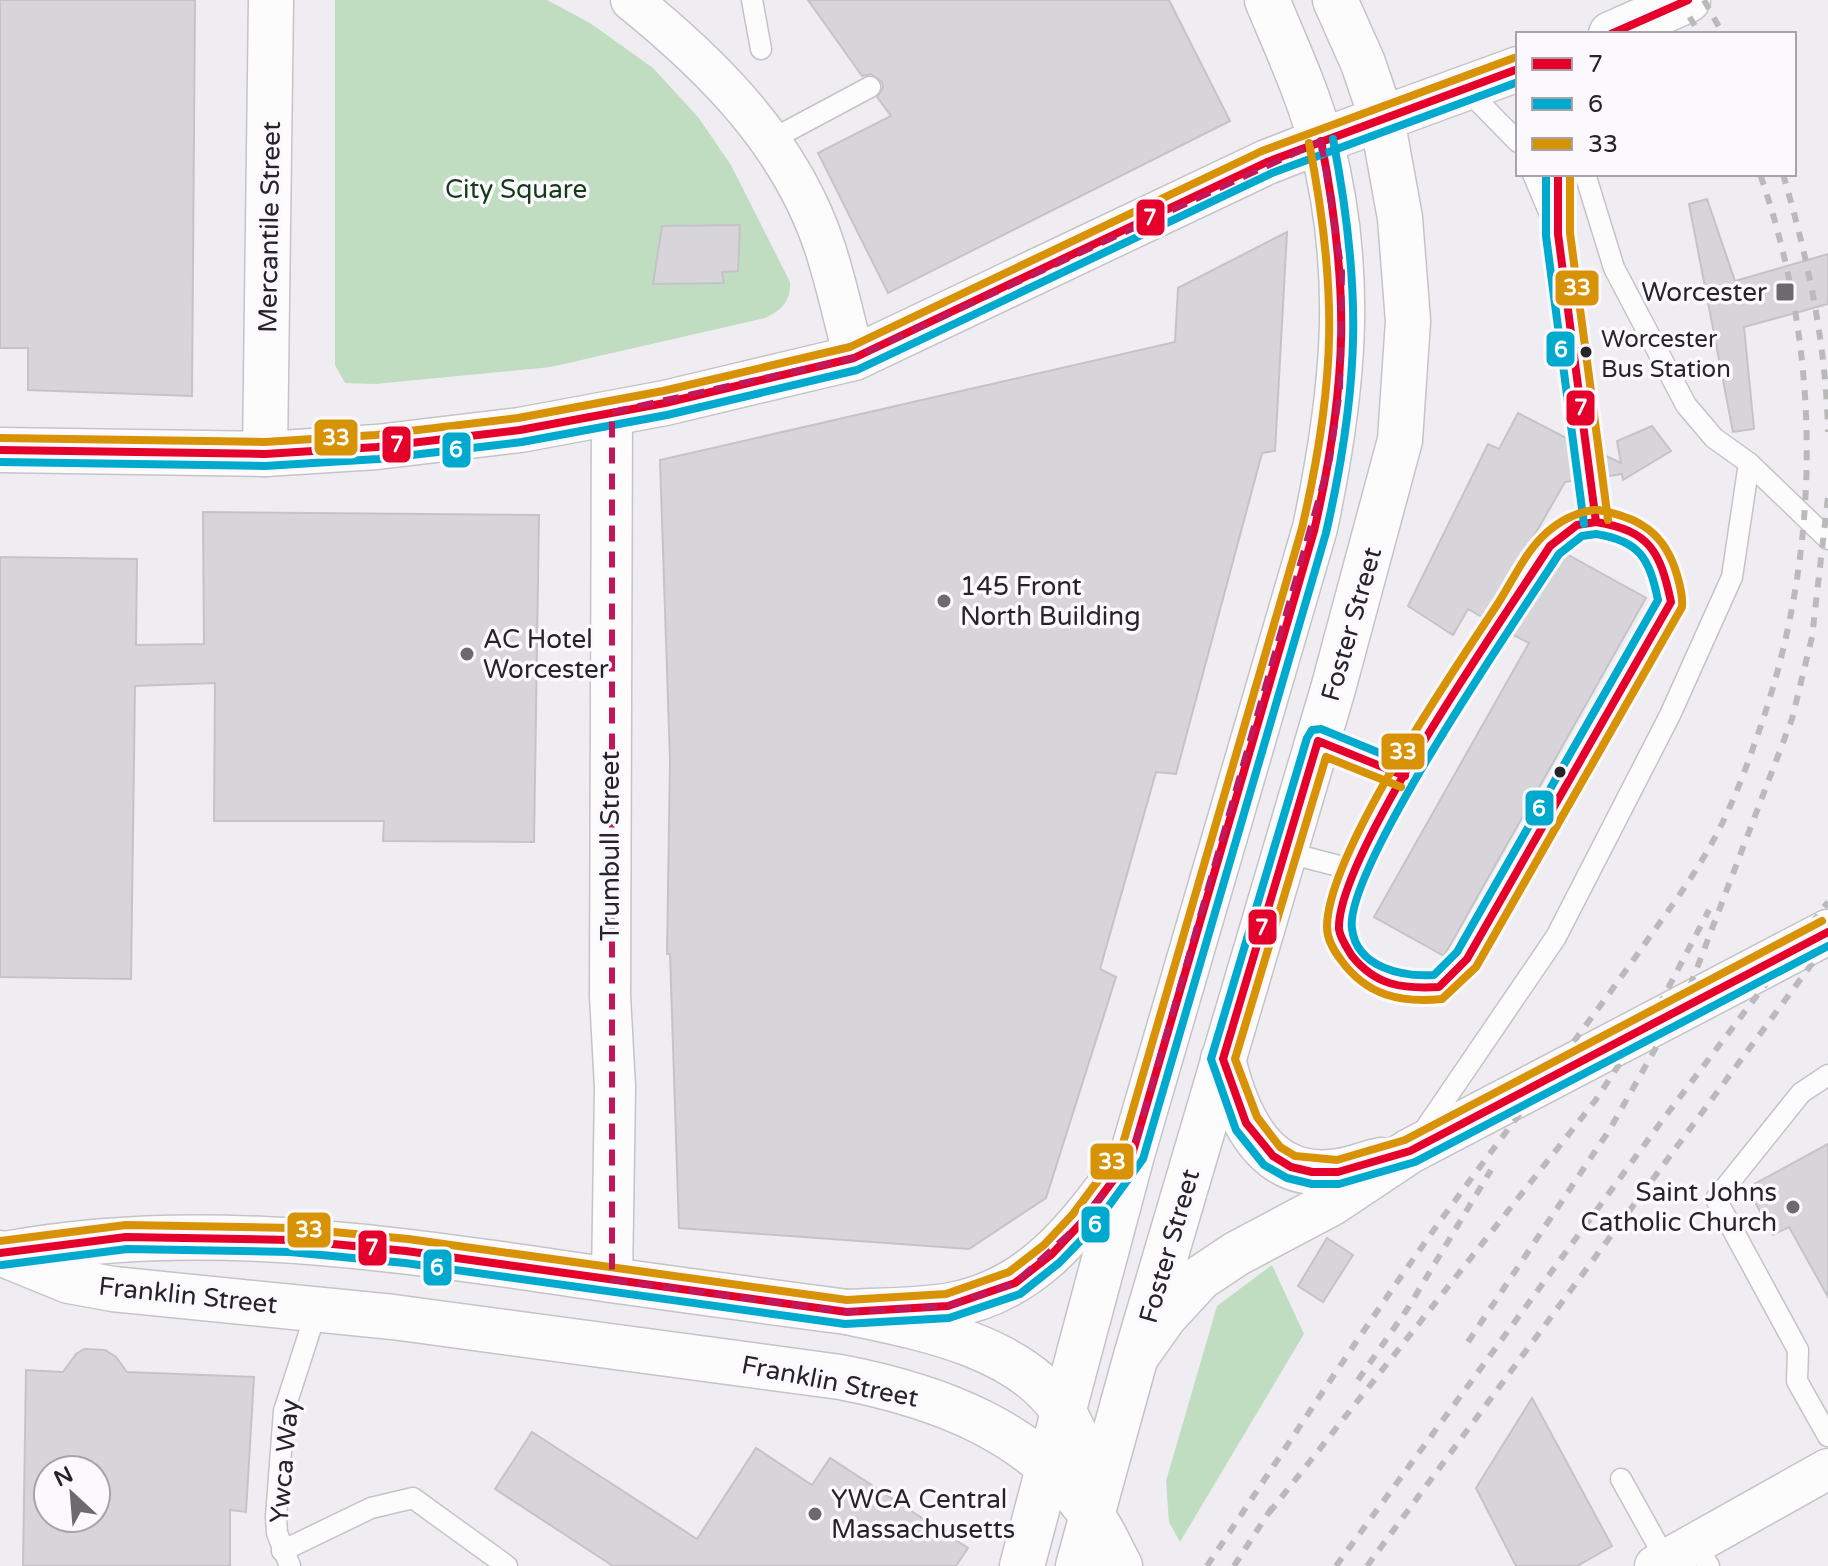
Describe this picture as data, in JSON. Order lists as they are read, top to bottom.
{
  "streets": {
    "main road": ["Mercantile Street", "Foster Street", "Franklin Street"],
    "street": ["Trumbull Street"],
    "lane": ["Ywca Way"]
  },
  "crossings": [
    ["Foster Street", "Franklin Street"],
    ["Trumbull Street", "Franklin Street"],
    ["Franklin Street", "Ywca Way"]
  ],
  "parks": ["City Square"],
  "places": {
    "transit": ["Worcester"],
    "other": [
      "Worcester Bus Station",
      "145 Front North Building",
      "AC Hotel Worcester",
      "Saint Johns Catholic Church",
      "YWCA Central Massachusetts"
    ]
  },
  "lines": ["transit line 7", "transit line 33", "transit line 6"],
  "legend": ["7", "6", "33"],
  "north": "top left"
}
